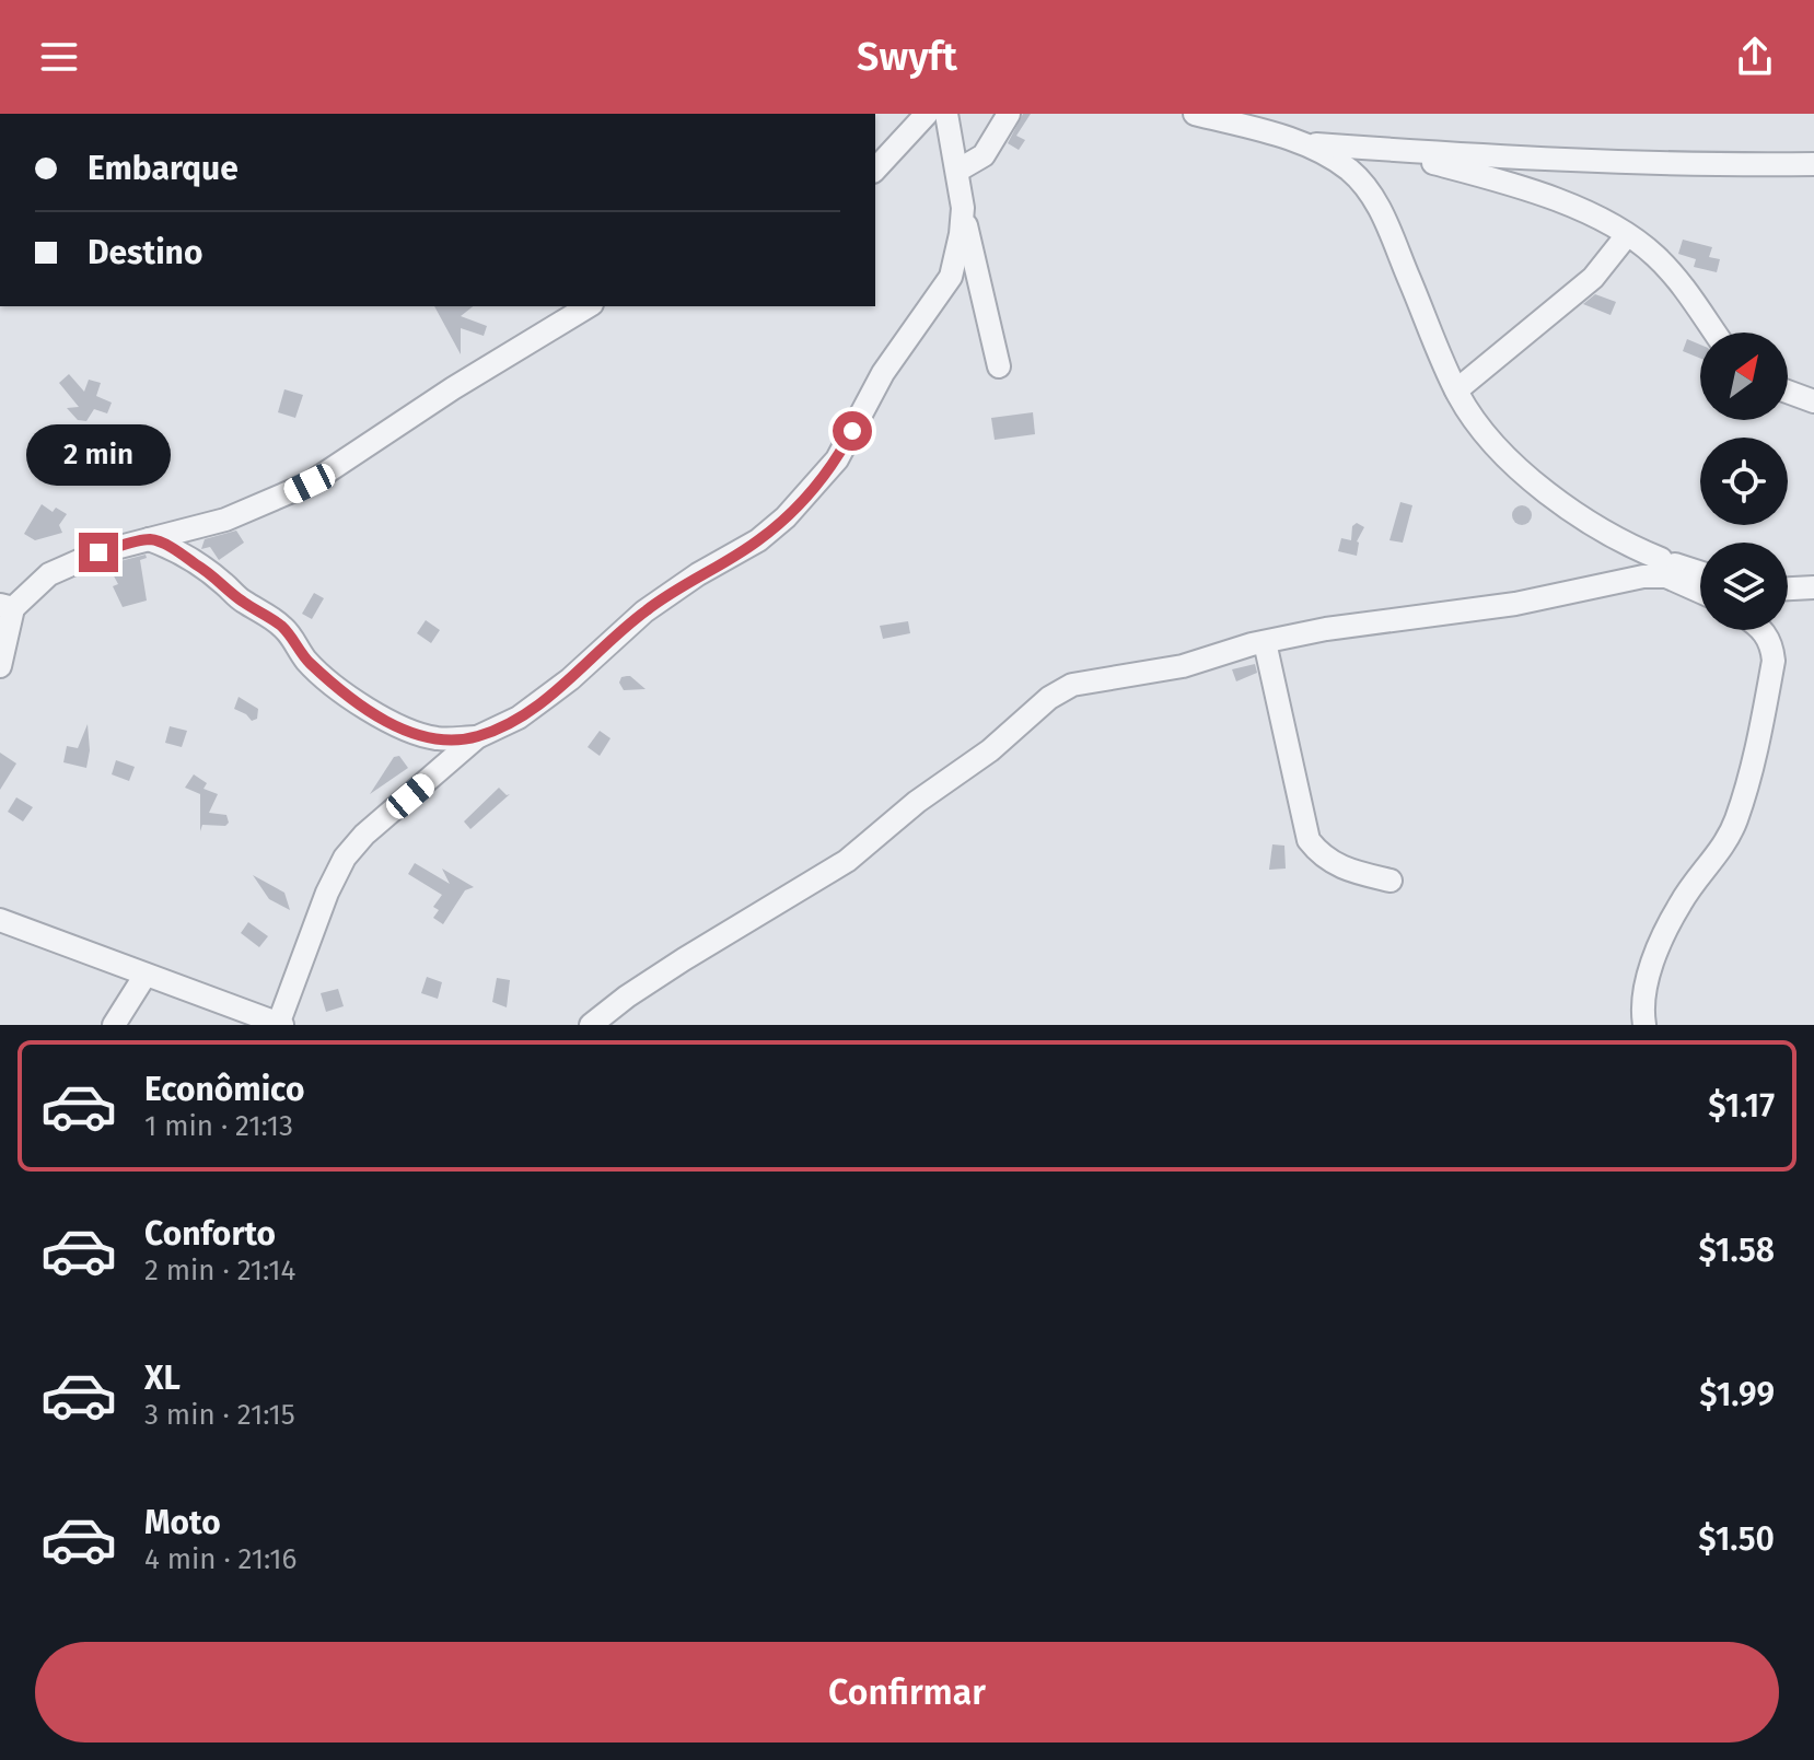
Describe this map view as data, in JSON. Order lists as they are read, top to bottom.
{
  "north": "top right",
  "page": {
    "header": "Swyft",
    "banner": ["Embarque", "Destino"],
    "bubble": "2 min",
    "list": [
      {
        "name": "Econômico",
        "note": "1 min · 21:13",
        "value": "$1.17"
      },
      {
        "name": "Conforto",
        "note": "2 min · 21:14",
        "value": "$1.58"
      },
      {
        "name": "XL",
        "note": "3 min · 21:15",
        "value": "$1.99"
      },
      {
        "name": "Moto",
        "note": "4 min · 21:16",
        "value": "$1.50"
      }
    ],
    "buttons": "Confirmar"
  }
}
